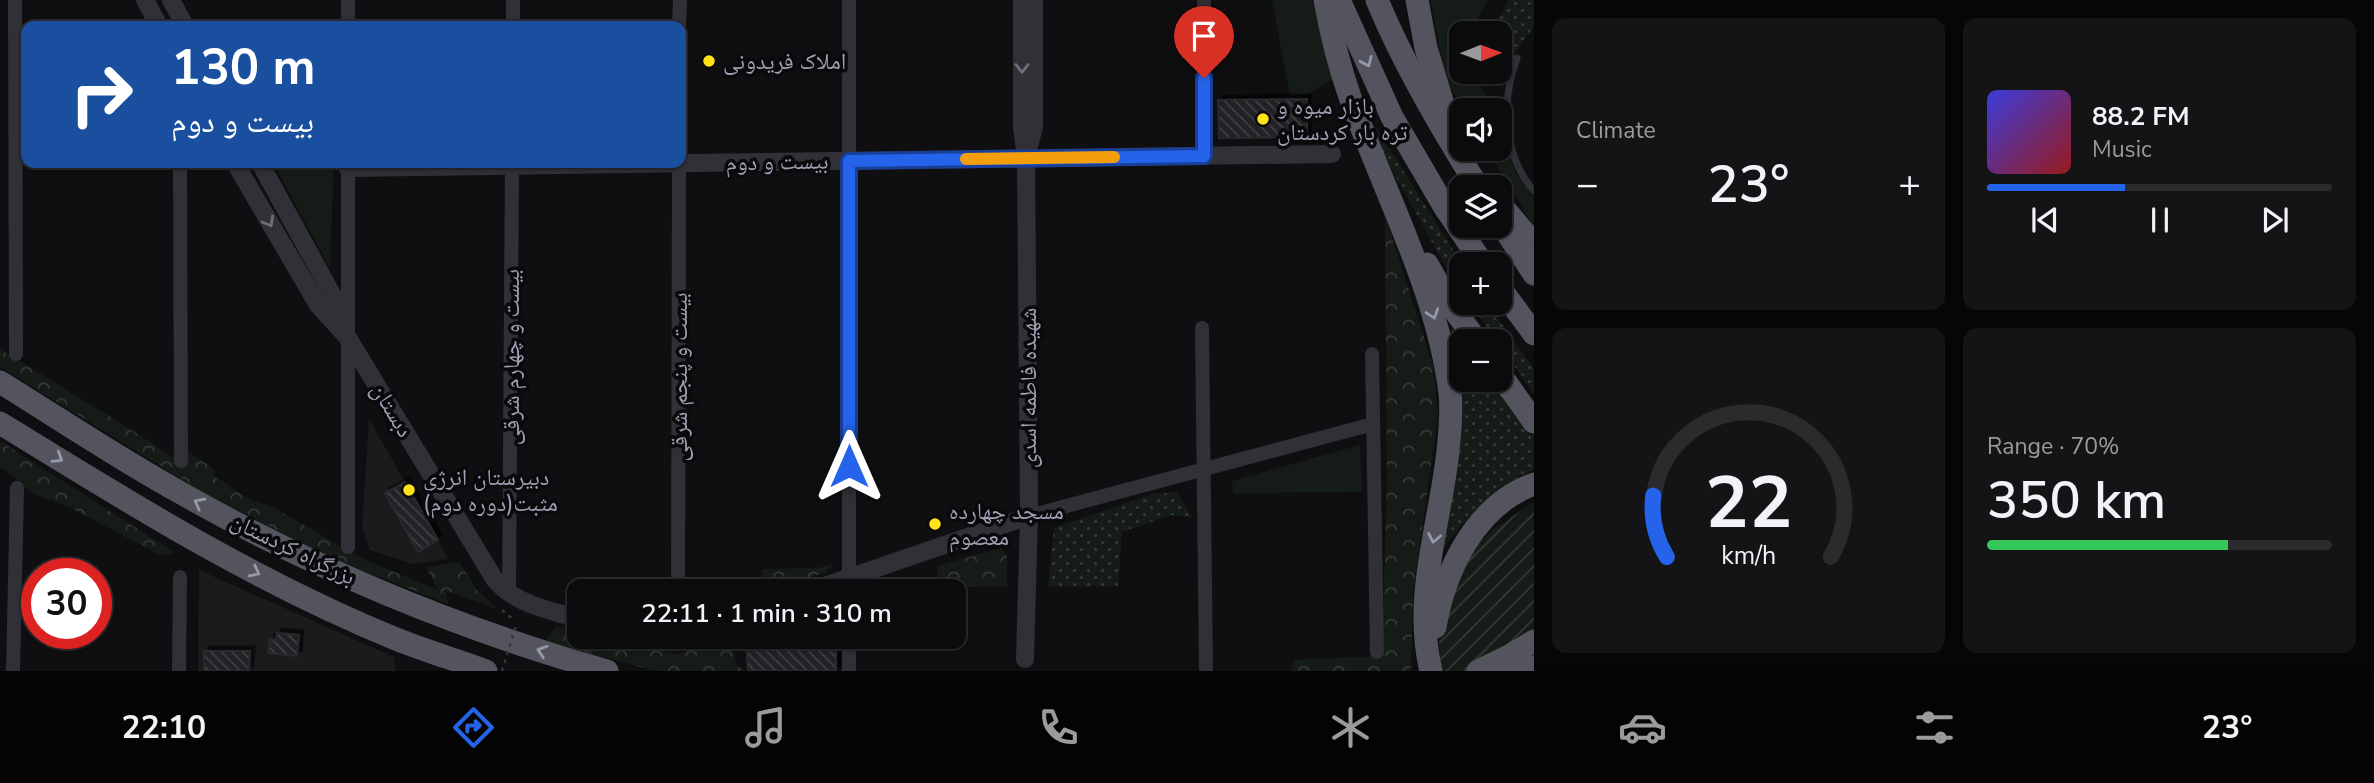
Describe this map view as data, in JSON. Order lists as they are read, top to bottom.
{
  "streets": {
    "highway": ["بزرگراه کردستان"],
    "street": [
      "بیست و دوم",
      "بیست و چهارم شرقی",
      "بیست و پنجم شرقی",
      "شهیده فاطمه اسدی",
      "دبستان"
    ]
  },
  "crossings": [
    ["بیست و دوم", "شهیده فاطمه اسدی"],
    ["بیست و چهارم شرقی", "دبستان"]
  ],
  "places": [
    "املاک فریدونی",
    "بازار میوه و تره بار کردستان",
    "دبیرستان انرژی مثبت(دوره دوم)",
    "مسجد چهارده معصوم"
  ],
  "north": "right",
  "page": {
    "tile": [
      "Climate",
      ["Range · 70%", "350 km"]
    ],
    "map_buttons": ["+", "−"],
    "turn": ["130 m", "بیست و دوم"],
    "song": ["88.2 FM", "Music"],
    "heat": ["−", "23°", "+"],
    "limit": "30",
    "trip": "22:11 · 1 min · 310 m",
    "tabs": ["22:10", "23°"],
    "gauge": ["22", "km/h"]
  }
}
